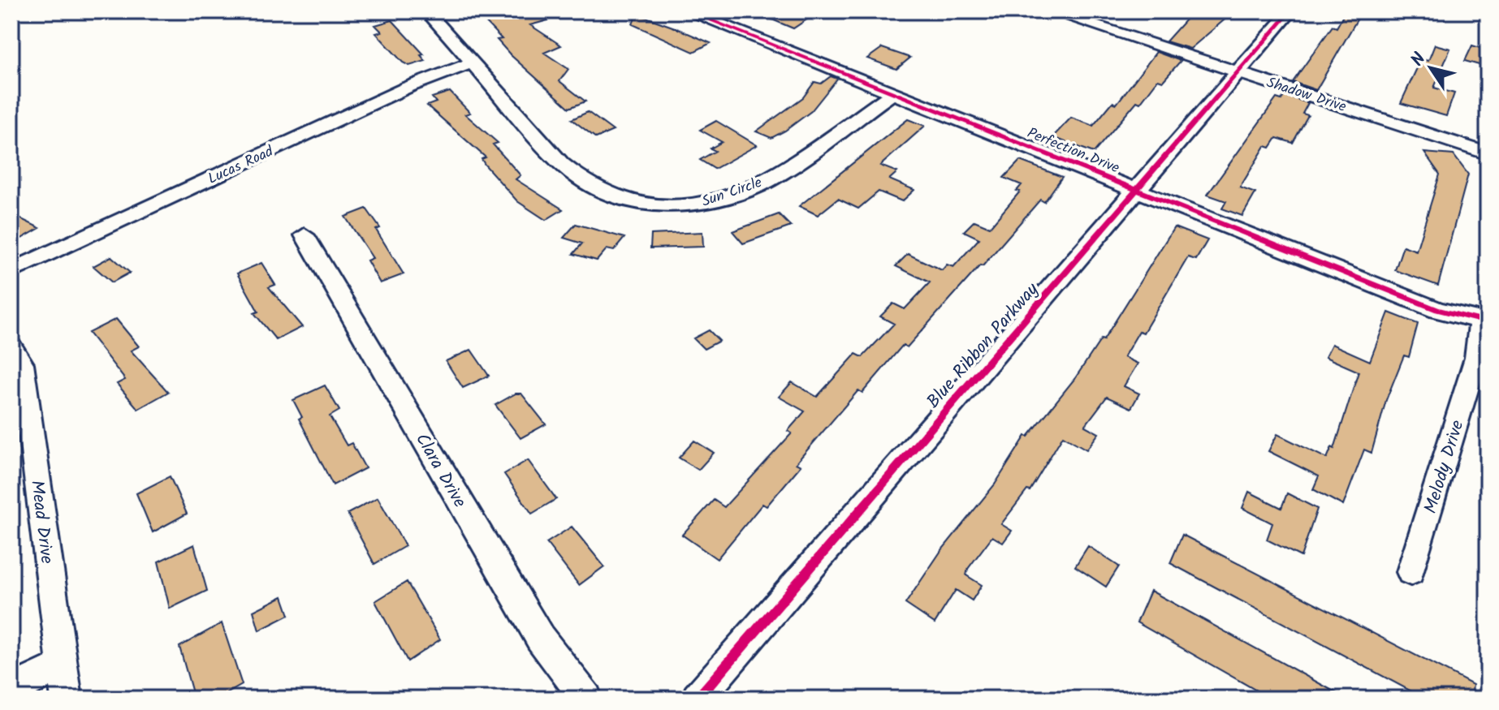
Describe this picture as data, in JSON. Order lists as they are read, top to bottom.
{
  "streets": {
    "street": [
      "Shadow Drive",
      "Perfection Drive",
      "Lucas Road",
      "Sun Circle",
      "Blue Ribbon Parkway",
      "Melody Drive",
      "Clara Drive",
      "Mead Drive"
    ]
  },
  "crossings": [
    ["Shadow Drive", "Blue Ribbon Parkway"],
    ["Perfection Drive", "Sun Circle"],
    ["Perfection Drive", "Blue Ribbon Parkway"],
    ["Perfection Drive", "Melody Drive"],
    ["Lucas Road", "Sun Circle"]
  ],
  "north": "top left"
}
